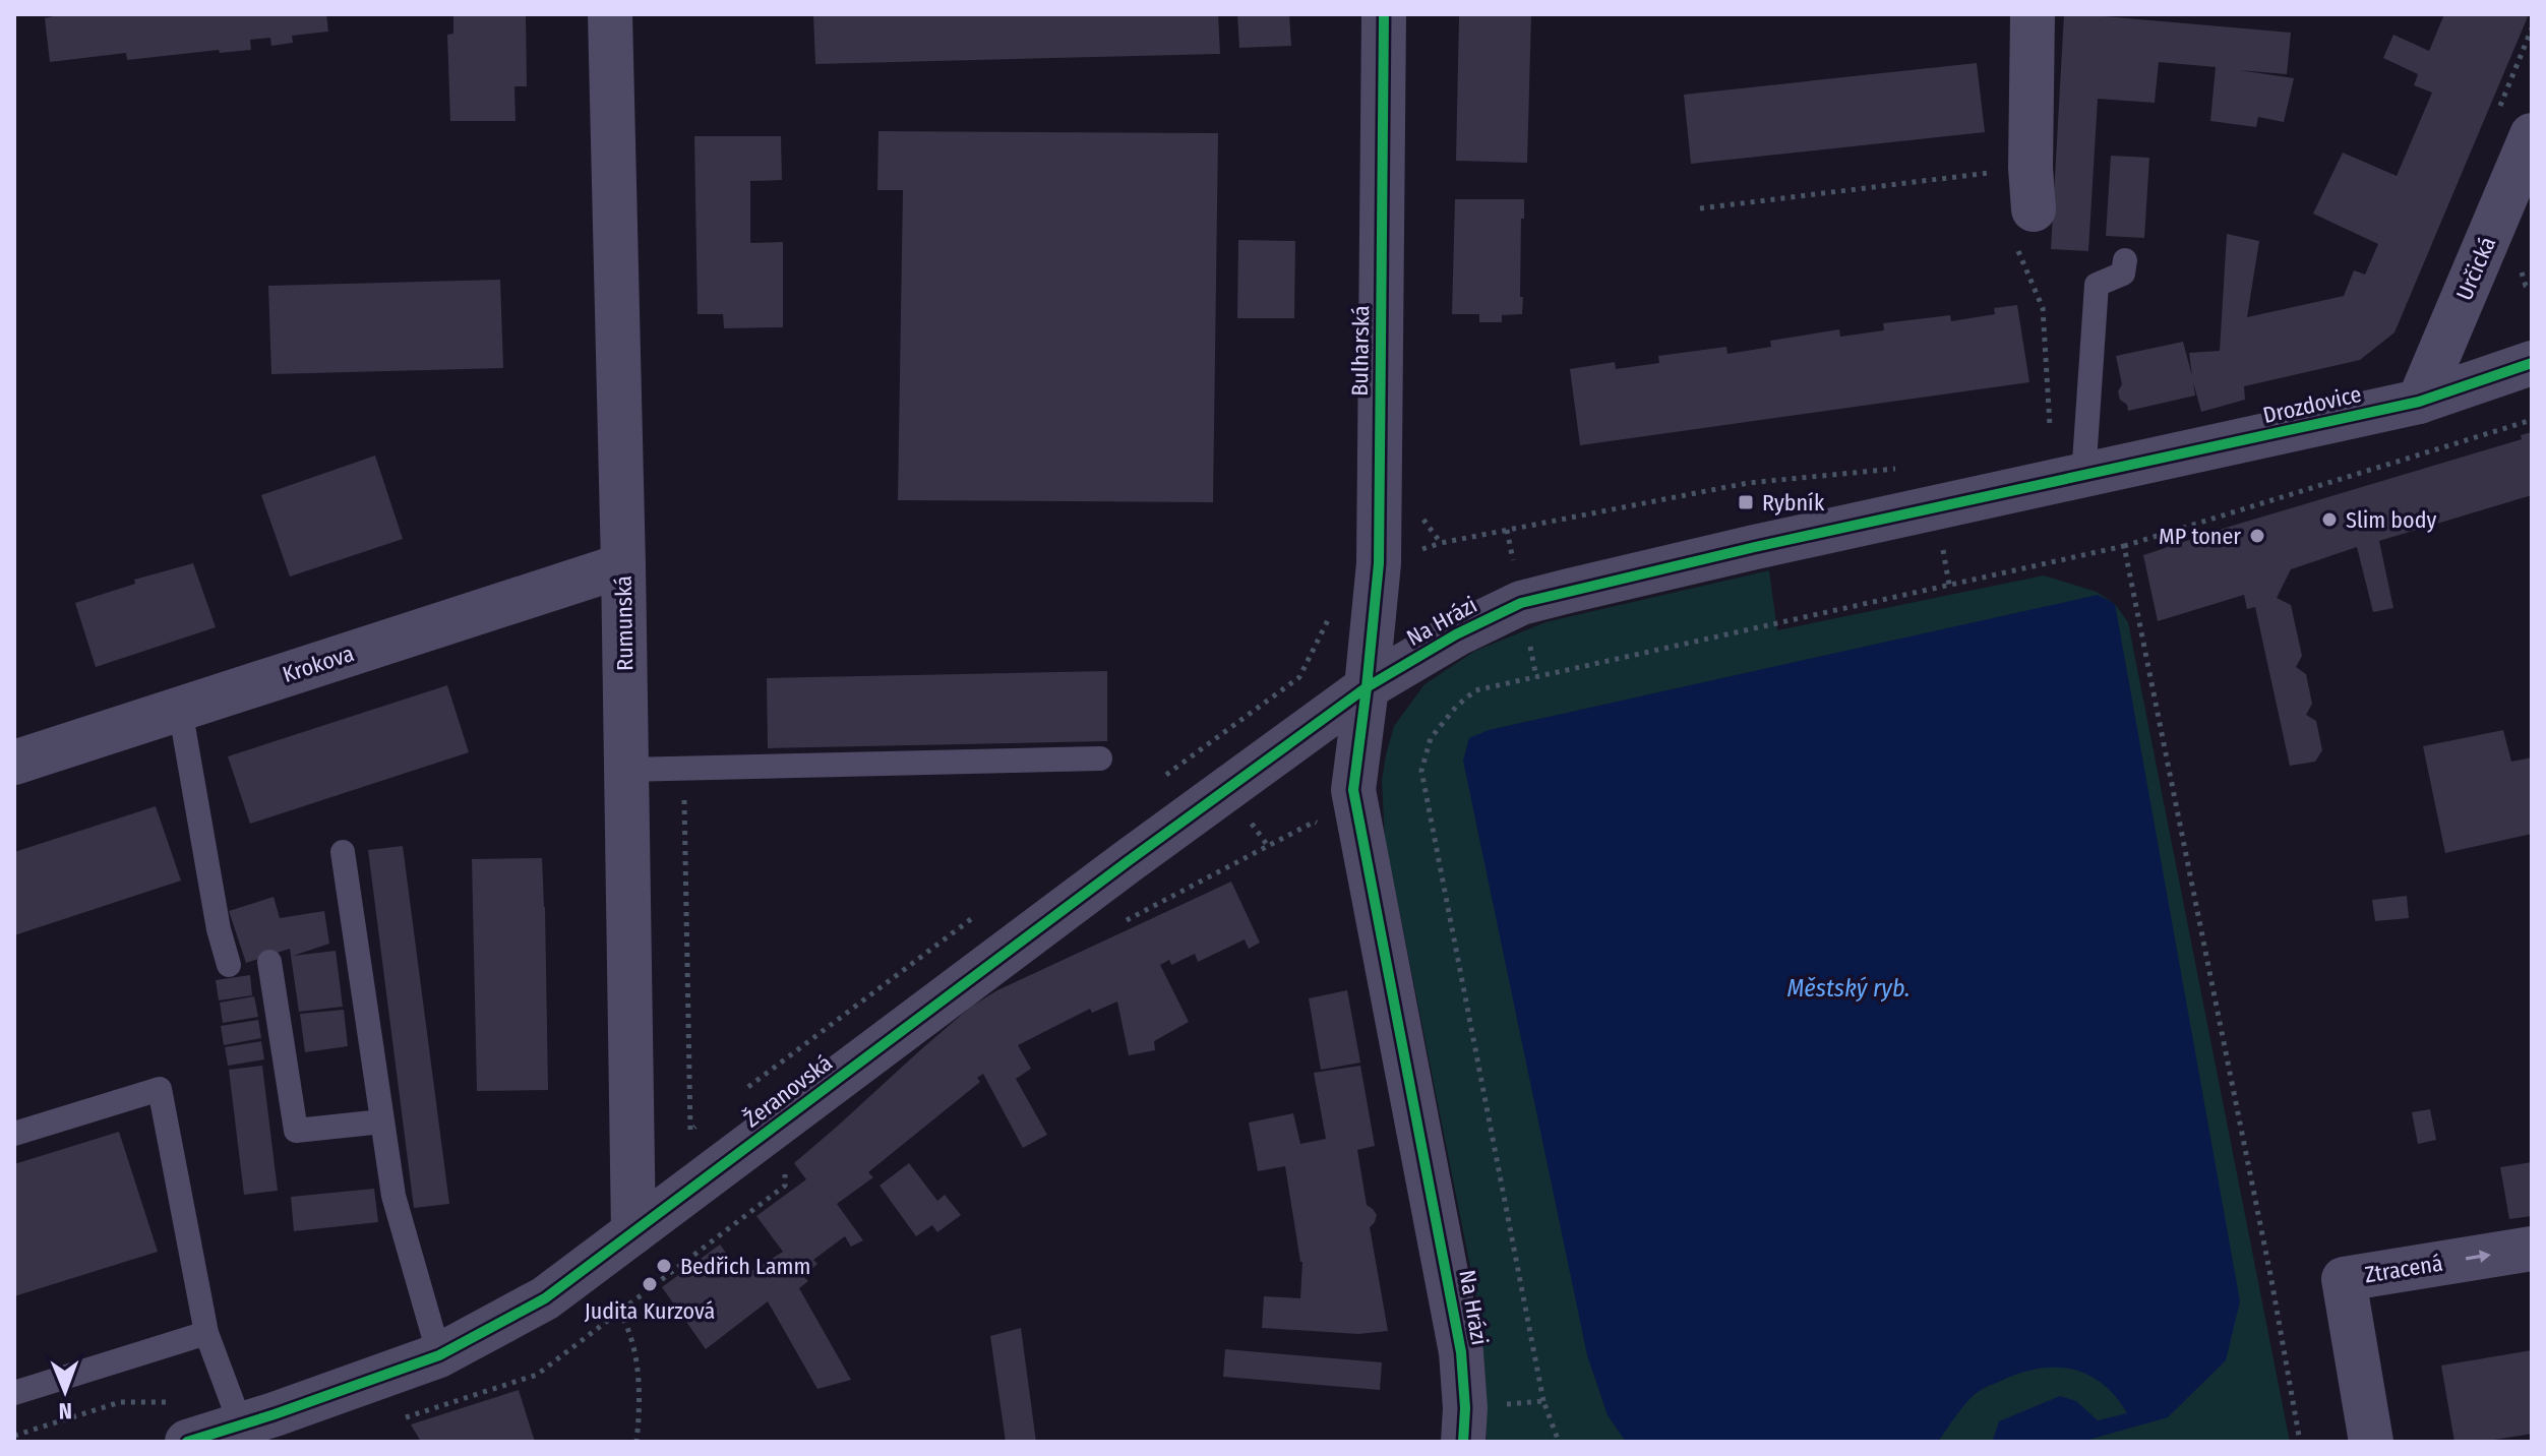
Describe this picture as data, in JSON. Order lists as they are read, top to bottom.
{
  "streets": {
    "street": [
      "Určická",
      "Bulharská",
      "Drozdovice",
      "Na Hrázi",
      "Rumunská",
      "Krokova",
      "Žeranovská",
      "Ztracená"
    ]
  },
  "crossings": [
    ["Určická", "Drozdovice"],
    ["Bulharská", "Na Hrázi"],
    ["Bulharská", "Žeranovská"],
    ["Drozdovice", "Na Hrázi"],
    ["Na Hrázi", "Žeranovská"],
    ["Rumunská", "Krokova"],
    ["Rumunská", "Žeranovská"]
  ],
  "water": ["Městský ryb."],
  "places": {
    "transit": ["Rybník"],
    "other": [
      "Slim body",
      "MP toner",
      "Bedřich Lamm",
      "Judita Kurzová"
    ]
  },
  "north": "bottom"
}
